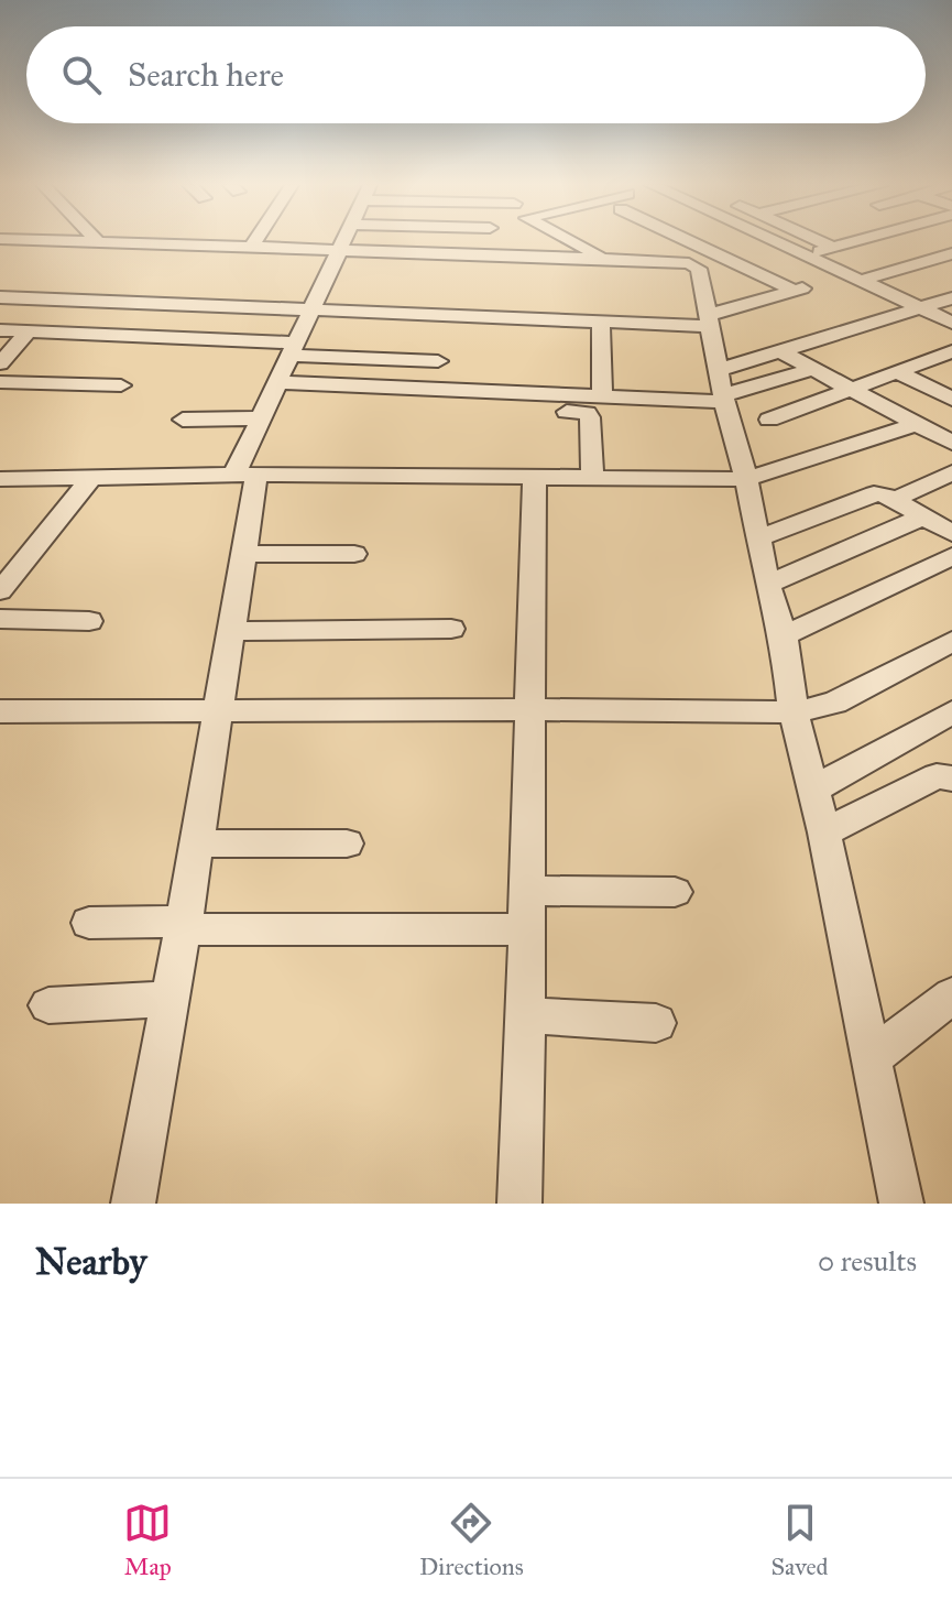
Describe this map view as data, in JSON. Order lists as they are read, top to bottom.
{
  "page": {
    "search": "Search here",
    "heading": ["Nearby", "0 results"],
    "nav": ["Map", "Directions", "Saved"]
  }
}
